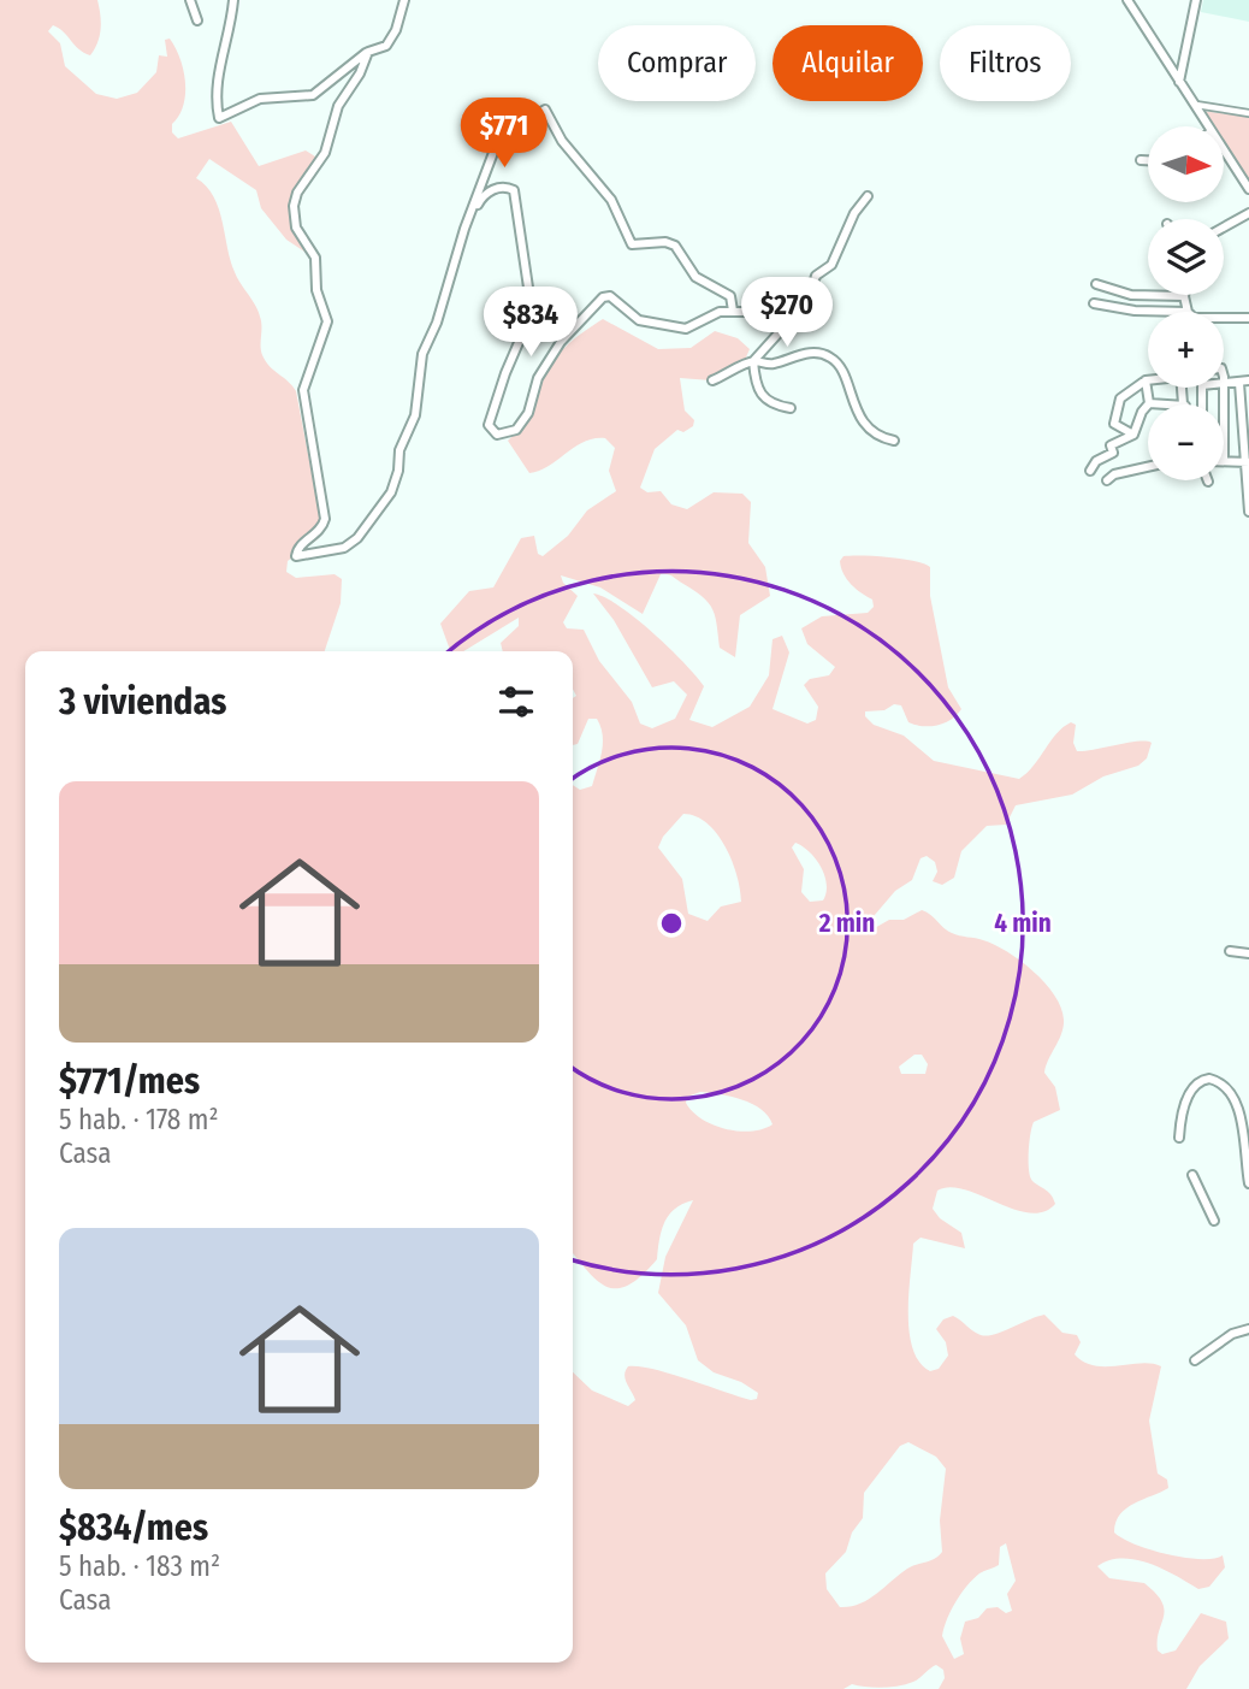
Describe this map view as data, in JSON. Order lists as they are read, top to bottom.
{
  "north": "right",
  "page": {
    "chip": ["Comprar", "Alquilar", "Filtros"],
    "price": ["$771", "$270", "$834"],
    "map_buttons": ["+", "−"],
    "heading": "3 viviendas",
    "list": [
      {
        "name": "$771/mes",
        "note": "5 hab. · 178 m² · Casa"
      },
      {
        "name": "$834/mes",
        "note": "5 hab. · 183 m² · Casa"
      }
    ]
  },
  "rings": ["2 min", "4 min"]
}
